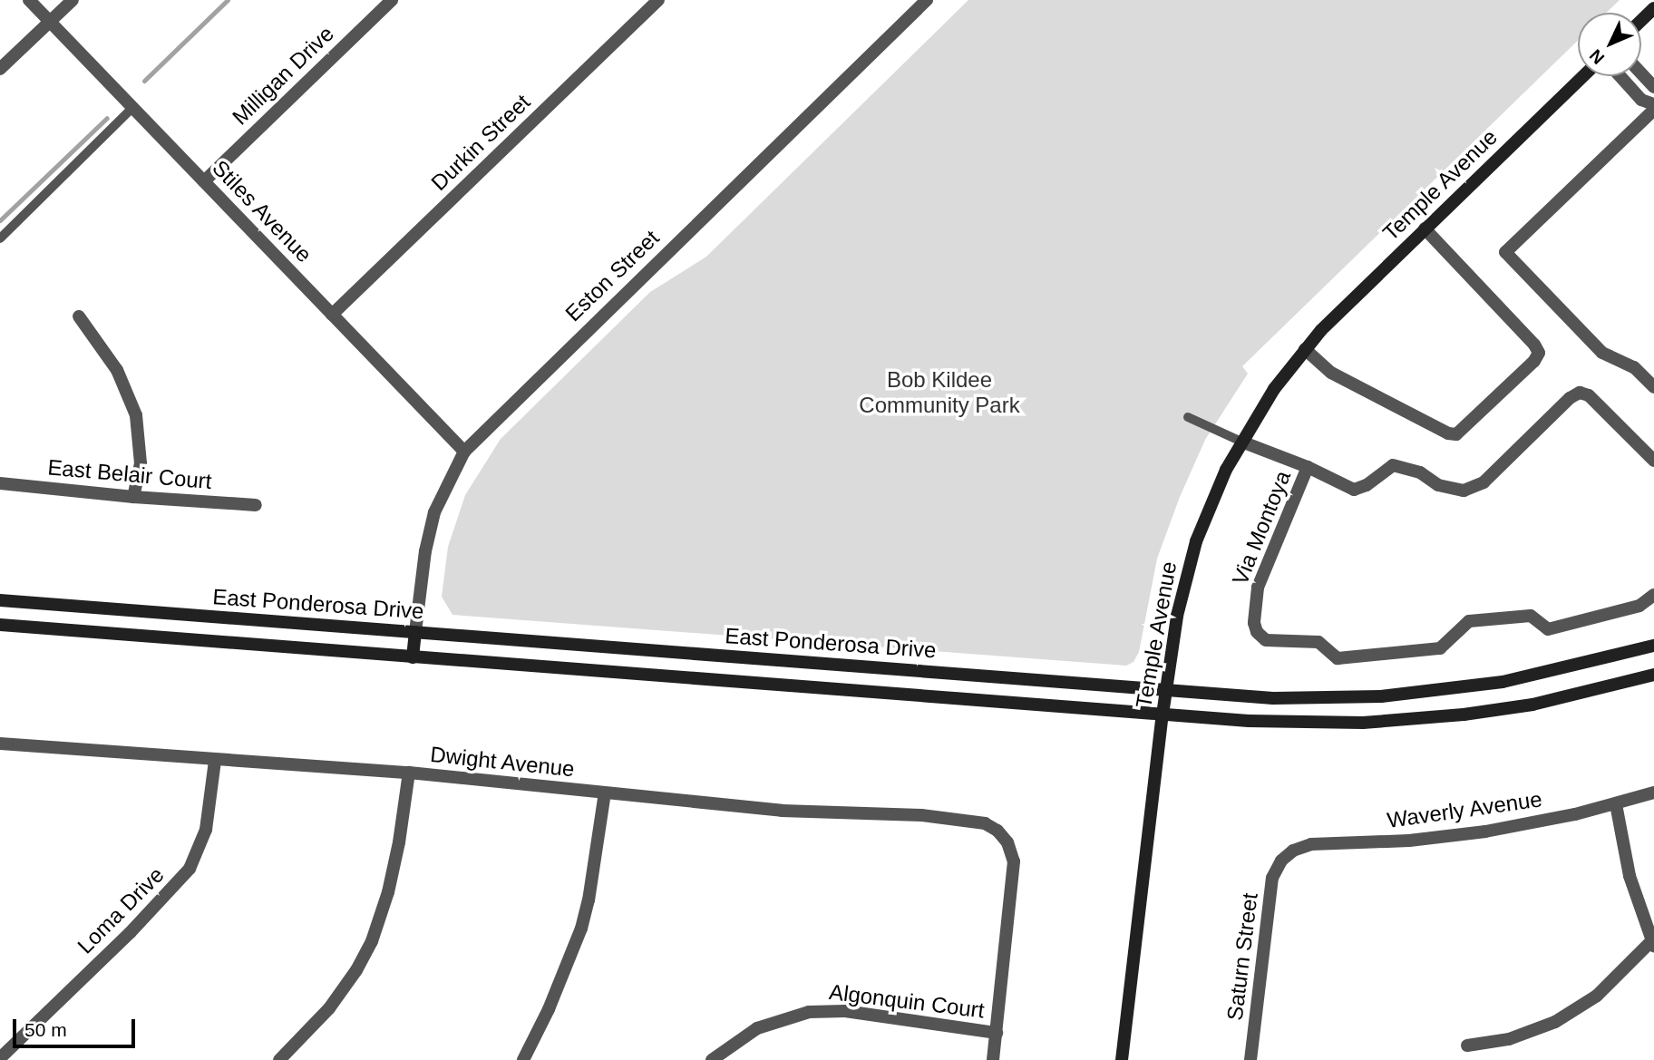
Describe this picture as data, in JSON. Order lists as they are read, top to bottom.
{
  "streets": {
    "main road": ["Temple Avenue", "East Ponderosa Drive"],
    "street": [
      "Milligan Drive",
      "Durkin Street",
      "Stiles Avenue",
      "Eston Street",
      "East Belair Court",
      "Via Montoya",
      "Dwight Avenue",
      "Waverly Avenue",
      "Loma Drive",
      "Saturn Street",
      "Algonquin Court"
    ]
  },
  "crossings": [
    ["Milligan Drive", "Stiles Avenue"],
    ["Durkin Street", "Stiles Avenue"],
    ["Temple Avenue", "Via Montoya"],
    ["Temple Avenue", "East Ponderosa Drive"],
    ["Stiles Avenue", "Eston Street"],
    ["Eston Street", "East Ponderosa Drive"],
    ["Dwight Avenue", "Loma Drive"],
    ["Dwight Avenue", "Algonquin Court"],
    ["Waverly Avenue", "Saturn Street"]
  ],
  "parks": ["Bob Kildee Community Park"],
  "scale_bar": "50 m",
  "north": "bottom left"
}
